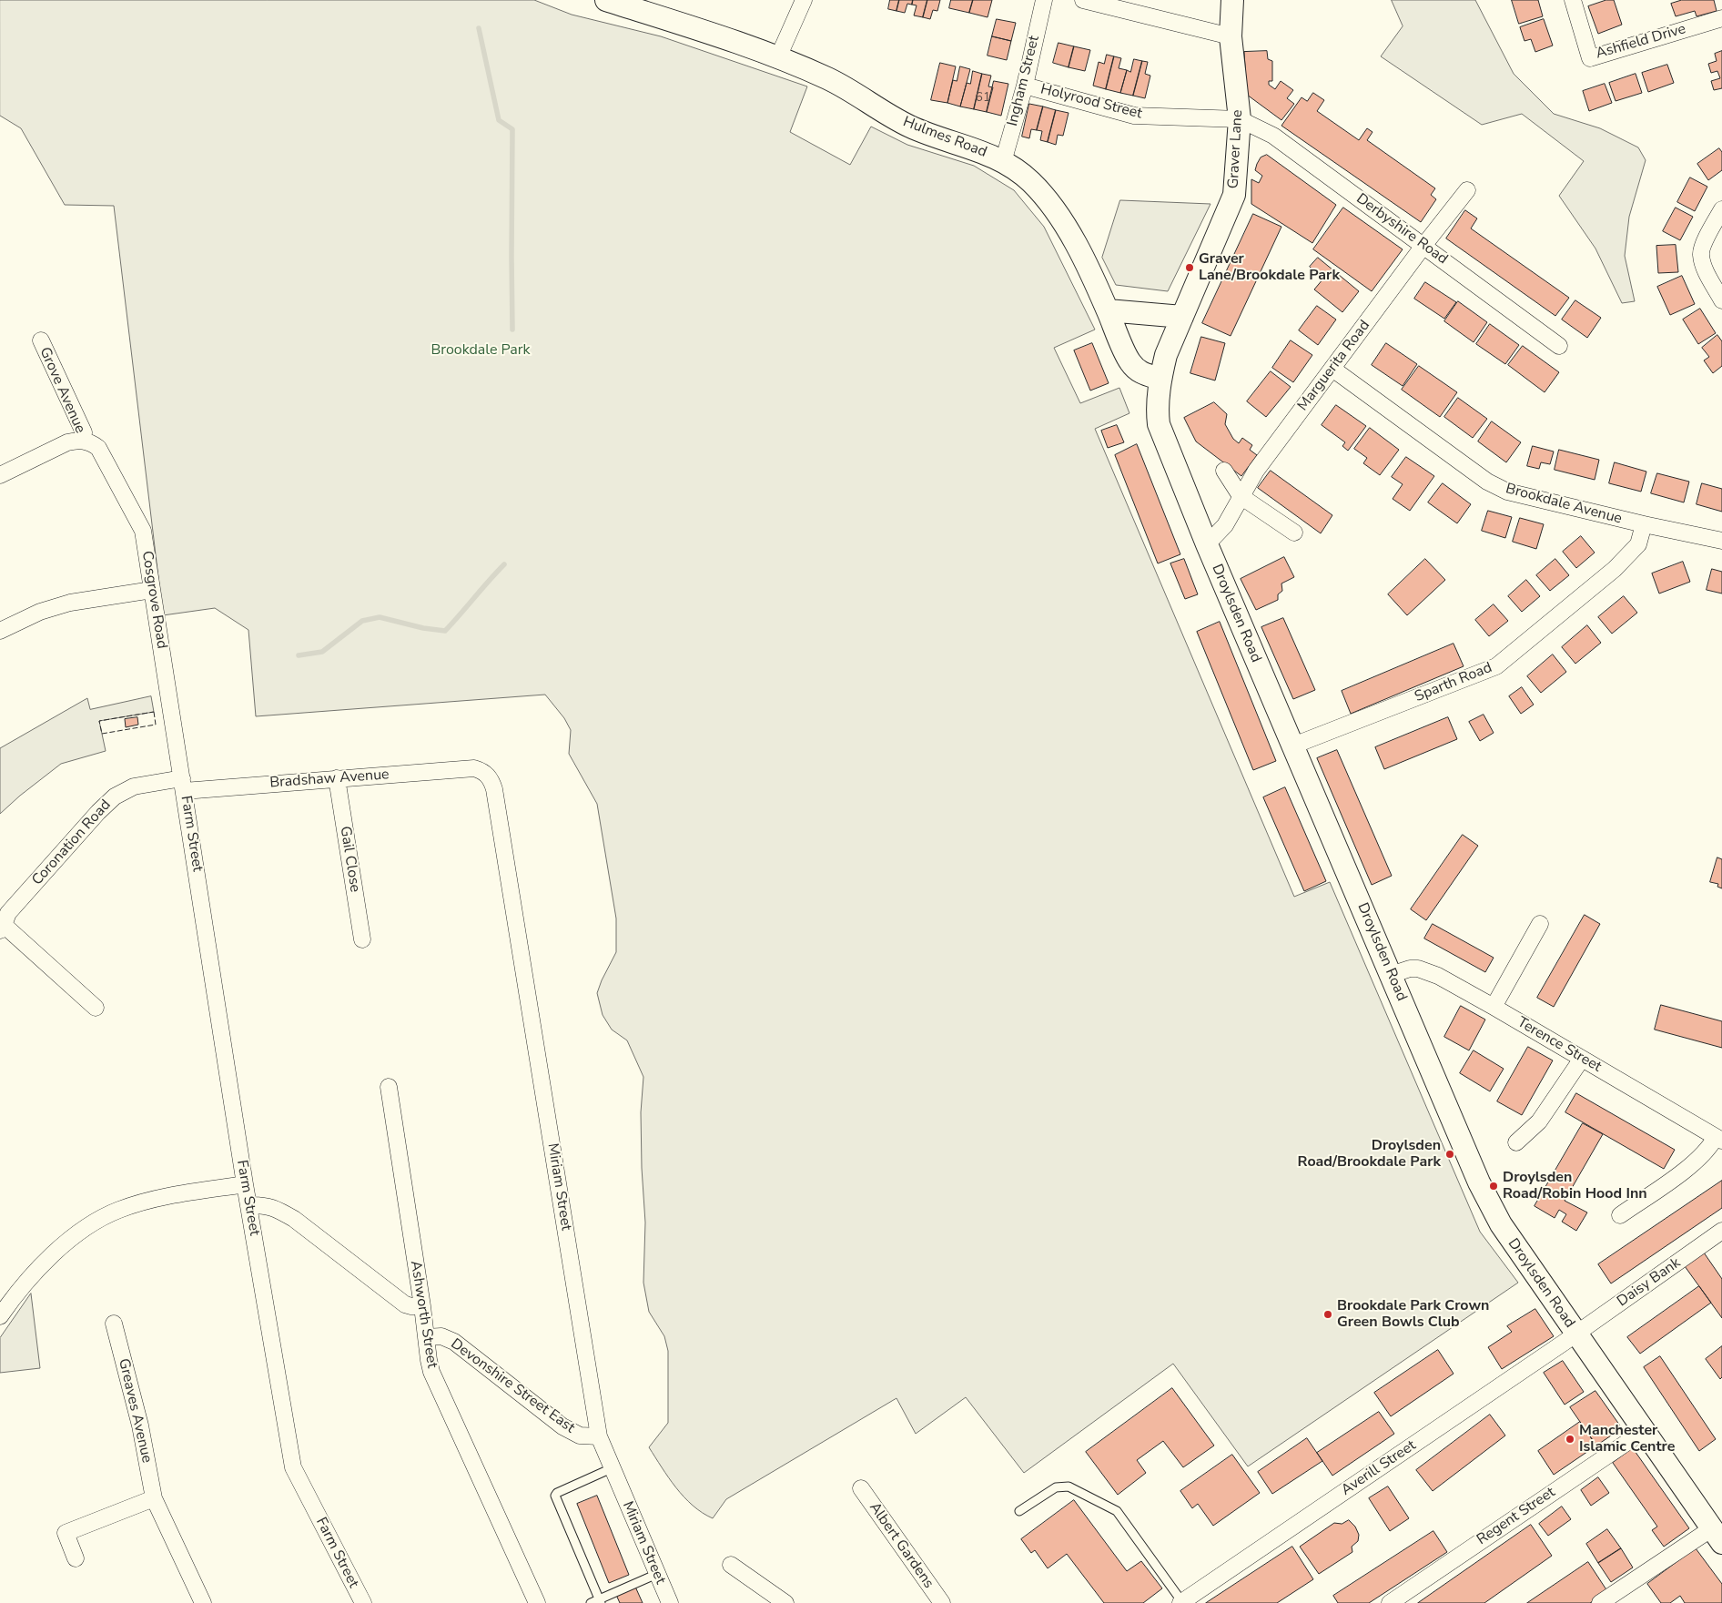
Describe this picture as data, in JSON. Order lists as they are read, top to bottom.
{
  "streets": {
    "street": [
      "Ashfield Drive",
      "Ingham Street",
      "Holyrood Street",
      "Hulmes Road",
      "Graver Lane",
      "Derbyshire Road",
      "Marguerita Road",
      "Grove Avenue",
      "Brookdale Avenue",
      "Cosgrove Road",
      "Droylsden Road",
      "Sparth Road",
      "Bradshaw Avenue",
      "Farm Street",
      "Coronation Road",
      "Gail Close",
      "Terence Street",
      "Miriam Street",
      "Daisy Bank",
      "Ashworth Street",
      "Devonshire Street East",
      "Greaves Avenue",
      "Averill Street",
      "Regent Street",
      "Albert Gardens"
    ]
  },
  "crossings": [
    ["Ingham Street", "Holyrood Street"],
    ["Ingham Street", "Hulmes Road"],
    ["Holyrood Street", "Graver Lane"],
    ["Holyrood Street", "Derbyshire Road"],
    ["Hulmes Road", "Droylsden Road"],
    ["Graver Lane", "Derbyshire Road"],
    ["Graver Lane", "Droylsden Road"],
    ["Derbyshire Road", "Marguerita Road"],
    ["Marguerita Road", "Brookdale Avenue"],
    ["Marguerita Road", "Droylsden Road"],
    ["Grove Avenue", "Cosgrove Road"],
    ["Brookdale Avenue", "Sparth Road"],
    ["Cosgrove Road", "Bradshaw Avenue"],
    ["Cosgrove Road", "Farm Street"],
    ["Cosgrove Road", "Coronation Road"],
    ["Droylsden Road", "Sparth Road"],
    ["Droylsden Road", "Terence Street"],
    ["Droylsden Road", "Daisy Bank"],
    ["Droylsden Road", "Averill Street"],
    ["Droylsden Road", "Regent Street"],
    ["Bradshaw Avenue", "Farm Street"],
    ["Bradshaw Avenue", "Coronation Road"],
    ["Bradshaw Avenue", "Gail Close"],
    ["Bradshaw Avenue", "Miriam Street"],
    ["Farm Street", "Coronation Road"],
    ["Miriam Street", "Devonshire Street East"],
    ["Daisy Bank", "Averill Street"],
    ["Ashworth Street", "Devonshire Street East"]
  ],
  "parks": ["Brookdale Park"],
  "places": [
    "Graver Lane/Brookdale Park",
    "Droylsden Road/Brookdale Park",
    "Droylsden Road/Robin Hood Inn",
    "Brookdale Park Crown Green Bowls Club",
    "Manchester Islamic Centre"
  ],
  "house_numbers": ["61"]
}
